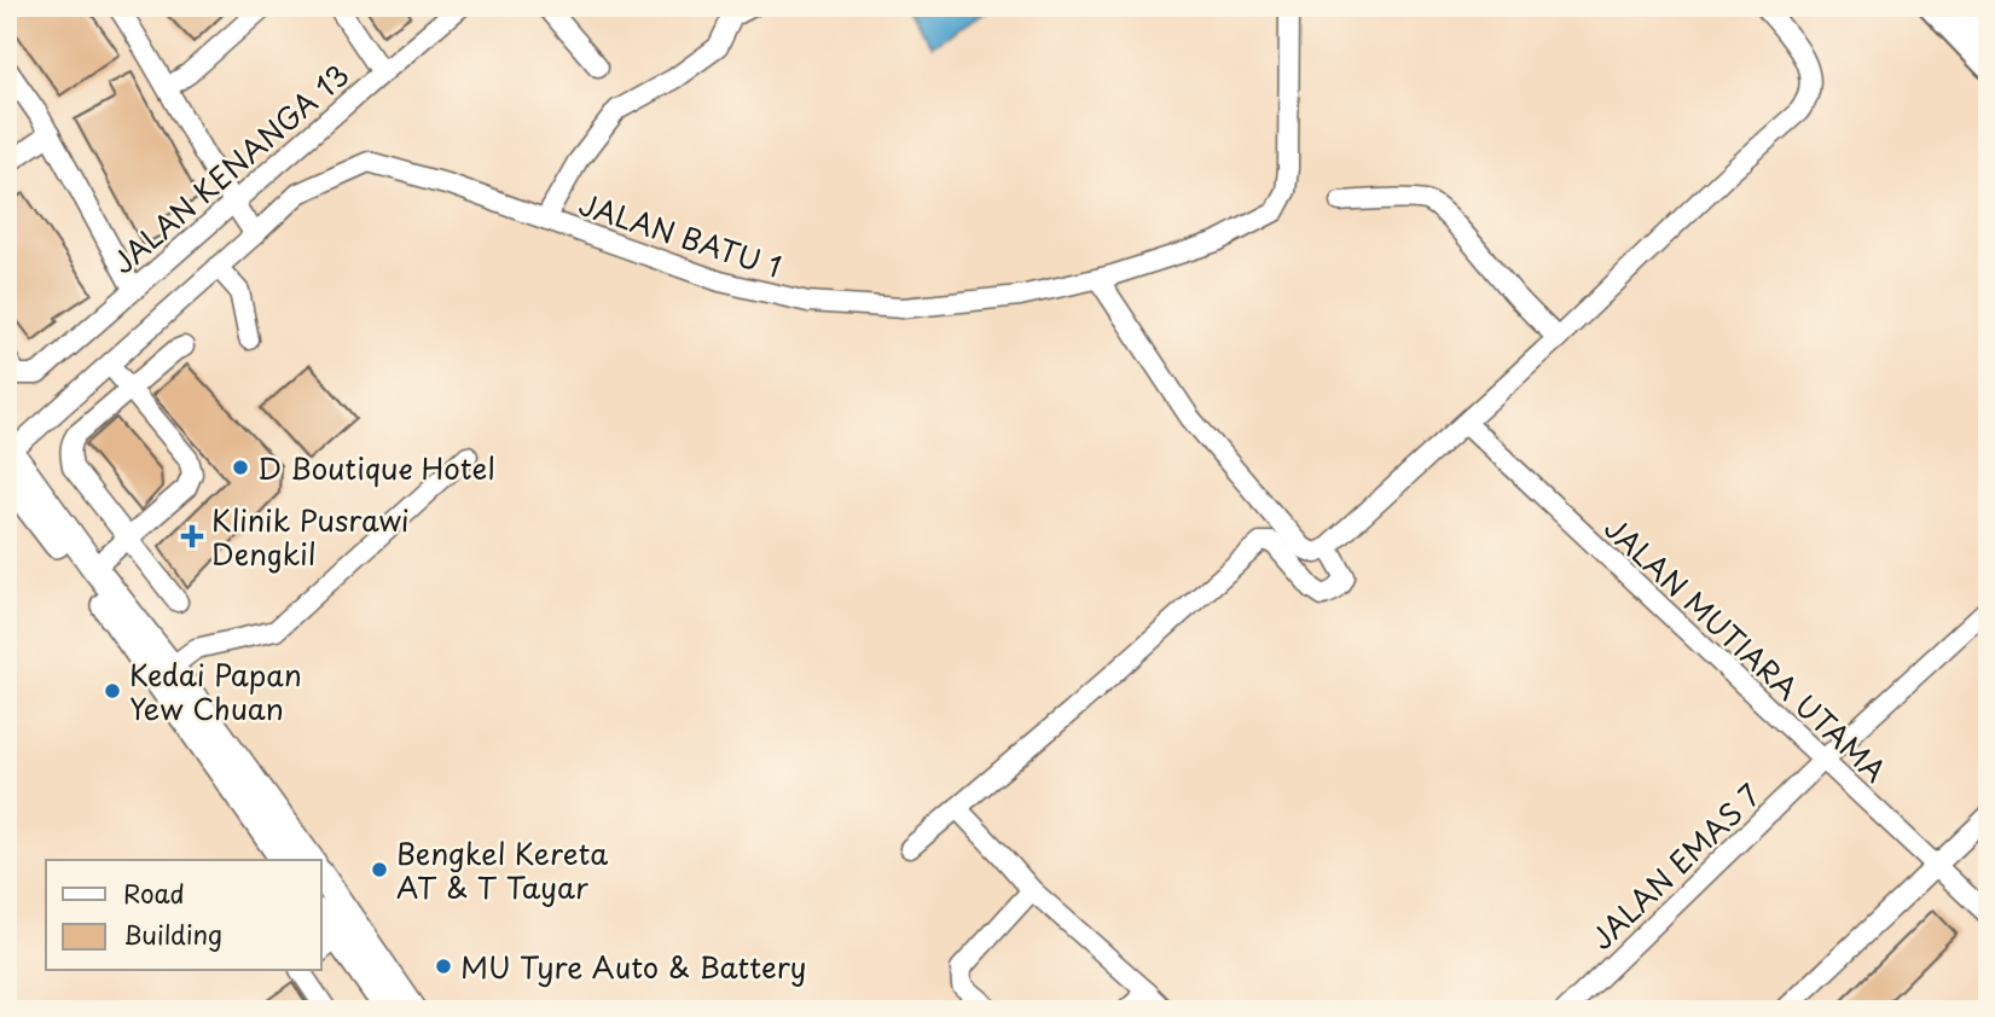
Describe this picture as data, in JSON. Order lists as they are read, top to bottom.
{
  "streets": {
    "street": [
      "JALAN KENANGA 13",
      "JALAN BATU 1",
      "JALAN MUTIARA UTAMA",
      "JALAN EMAS 7"
    ]
  },
  "crossings": [
    ["JALAN MUTIARA UTAMA", "JALAN EMAS 7"]
  ],
  "places": {
    "other": [
      "D Boutique Hotel",
      "Kedai Papan Yew Chuan",
      "Bengkel Kereta AT & T Tayar",
      "MU Tyre Auto & Battery"
    ],
    "health": ["Klinik Pusrawi Dengkil"]
  },
  "legend": ["Road", "Building"]
}
